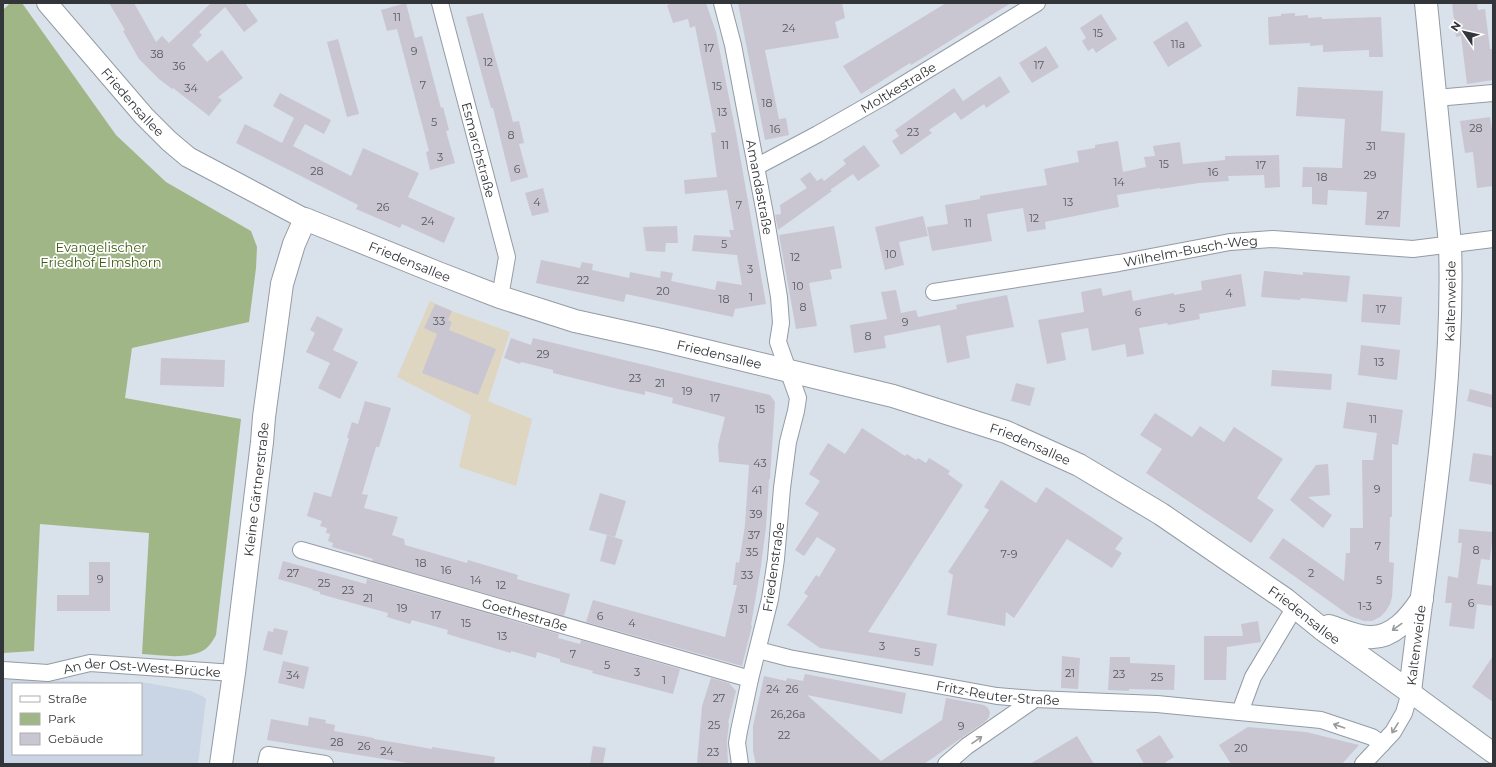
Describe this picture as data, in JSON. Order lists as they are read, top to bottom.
{
  "streets": {
    "main road": ["Friedensallee", "Kaltenweide", "Kleine Gärtnerstraße"],
    "street": [
      "Moltkestraße",
      "Esmarchstraße",
      "Amandastraße",
      "Wilhelm-Busch-Weg",
      "Friedenstraße",
      "Goethestraße",
      "An der Ost-West-Brücke",
      "Fritz-Reuter-Straße"
    ]
  },
  "crossings": [
    ["Moltkestraße", "Amandastraße"],
    ["Friedensallee", "Esmarchstraße"],
    ["Friedensallee", "Amandastraße"],
    ["Friedensallee", "Kaltenweide"],
    ["Friedensallee", "Kleine Gärtnerstraße"],
    ["Friedensallee", "Friedenstraße"],
    ["Amandastraße", "Friedenstraße"],
    ["Wilhelm-Busch-Weg", "Kaltenweide"],
    ["Kleine Gärtnerstraße", "An der Ost-West-Brücke"],
    ["Friedenstraße", "Goethestraße"],
    ["Friedenstraße", "Fritz-Reuter-Straße"]
  ],
  "parks": ["Evangelischer Friedhof Elmshorn"],
  "house_numbers": [
    "11",
    "24",
    "15",
    "11a",
    "17",
    "9",
    "38",
    "12",
    "17",
    "36",
    "7",
    "15",
    "34",
    "18",
    "13",
    "5",
    "28",
    "16",
    "23",
    "8",
    "11",
    "31",
    "3",
    "15",
    "17",
    "6",
    "28",
    "16",
    "29",
    "18",
    "14",
    "4",
    "13",
    "7",
    "26",
    "27",
    "12",
    "24",
    "11",
    "5",
    "10",
    "12",
    "3",
    "22",
    "10",
    "20",
    "4",
    "1",
    "18",
    "8",
    "5",
    "17",
    "6",
    "33",
    "9",
    "8",
    "29",
    "13",
    "23",
    "21",
    "19",
    "17",
    "15",
    "11",
    "43",
    "9",
    "41",
    "39",
    "37",
    "7",
    "8",
    "35",
    "7-9",
    "18",
    "16",
    "27",
    "2",
    "33",
    "9",
    "14",
    "5",
    "25",
    "12",
    "23",
    "21",
    "6",
    "1-3",
    "19",
    "31",
    "17",
    "6",
    "15",
    "4",
    "13",
    "3",
    "5",
    "7",
    "5",
    "3",
    "21",
    "23",
    "34",
    "25",
    "1",
    "24",
    "26",
    "27",
    "26,26a",
    "25",
    "9",
    "22",
    "28",
    "26",
    "20",
    "24",
    "23"
  ],
  "legend": ["Straße", "Park", "Gebäude"],
  "north": "top left"
}
